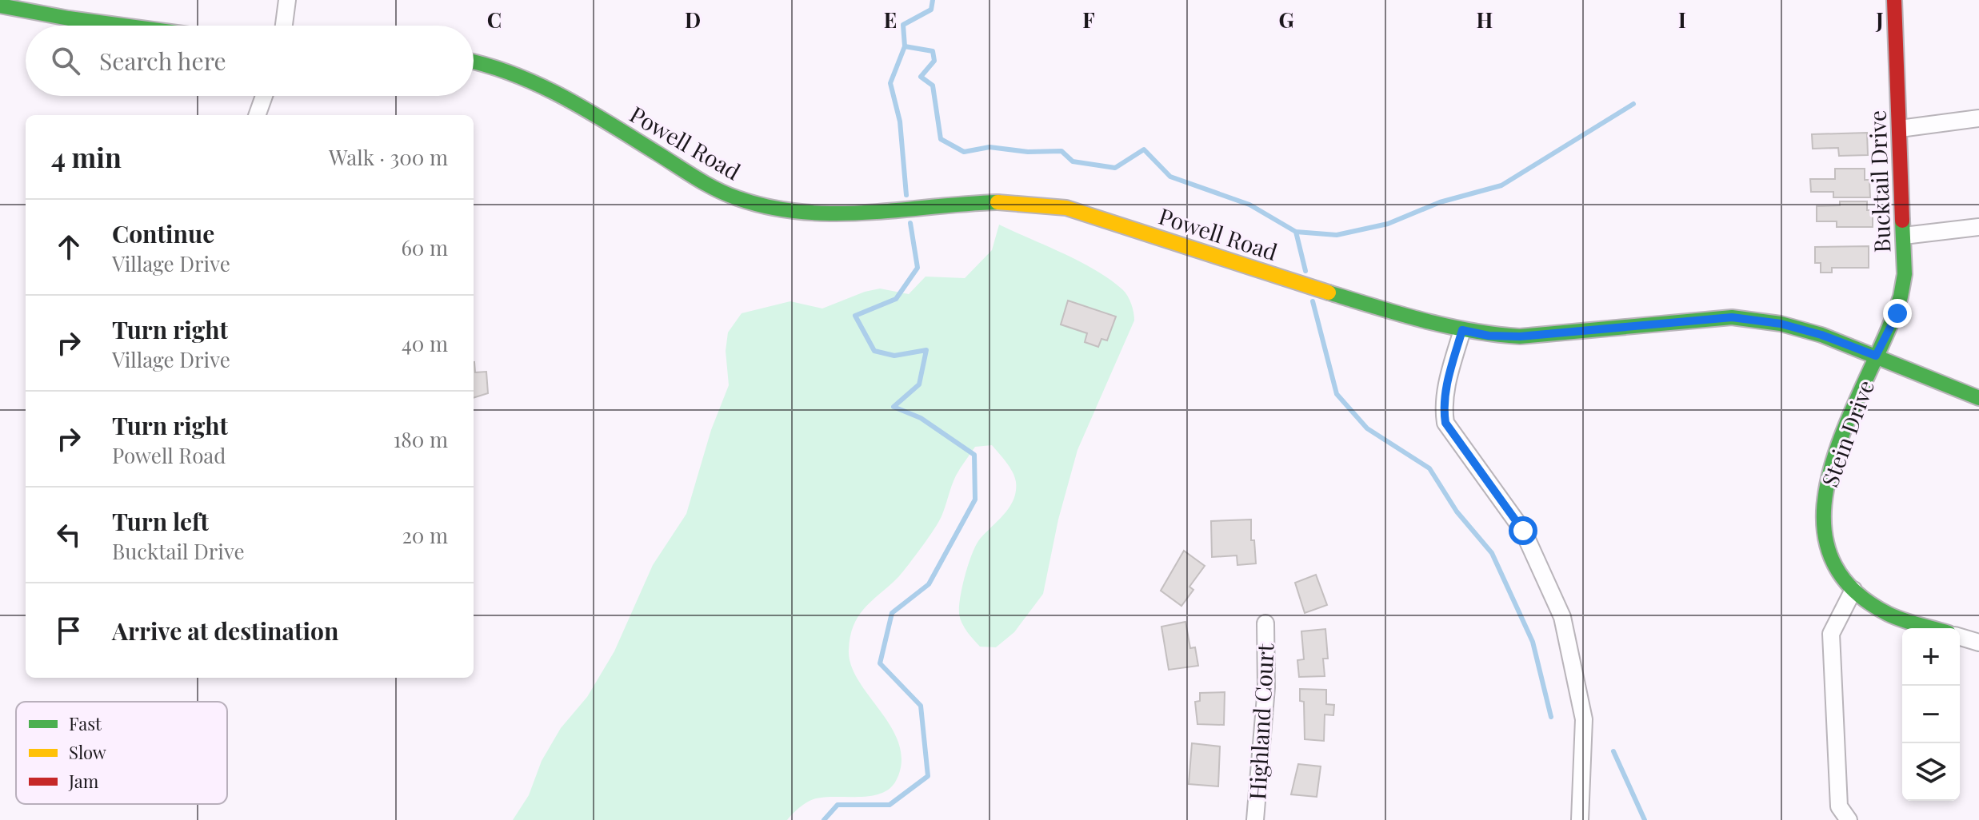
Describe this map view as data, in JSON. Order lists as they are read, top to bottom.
{
  "streets": {
    "street": [
      "Powell Road",
      "Bucktail Drive",
      "Stein Drive",
      "Highland Court"
    ]
  },
  "crossings": [
    ["Powell Road", "Bucktail Drive"],
    ["Powell Road", "Stein Drive"],
    ["Bucktail Drive", "Stein Drive"]
  ],
  "legend": ["Fast", "Slow", "Jam"],
  "page": {
    "search": "Search here",
    "heading": ["4 min", "Walk · 300 m"],
    "list": [
      ["Continue", "Village Drive", "60 m"],
      ["Turn right", "Village Drive", "40 m"],
      ["Turn right", "Powell Road", "180 m"],
      ["Turn left", "Bucktail Drive", "20 m"],
      "Arrive at destination"
    ],
    "map_buttons": ["+", "−"]
  },
  "grid": {
    "columns": [
      "C",
      "D",
      "E",
      "F",
      "G",
      "H",
      "I",
      "J"
    ]
  }
}
